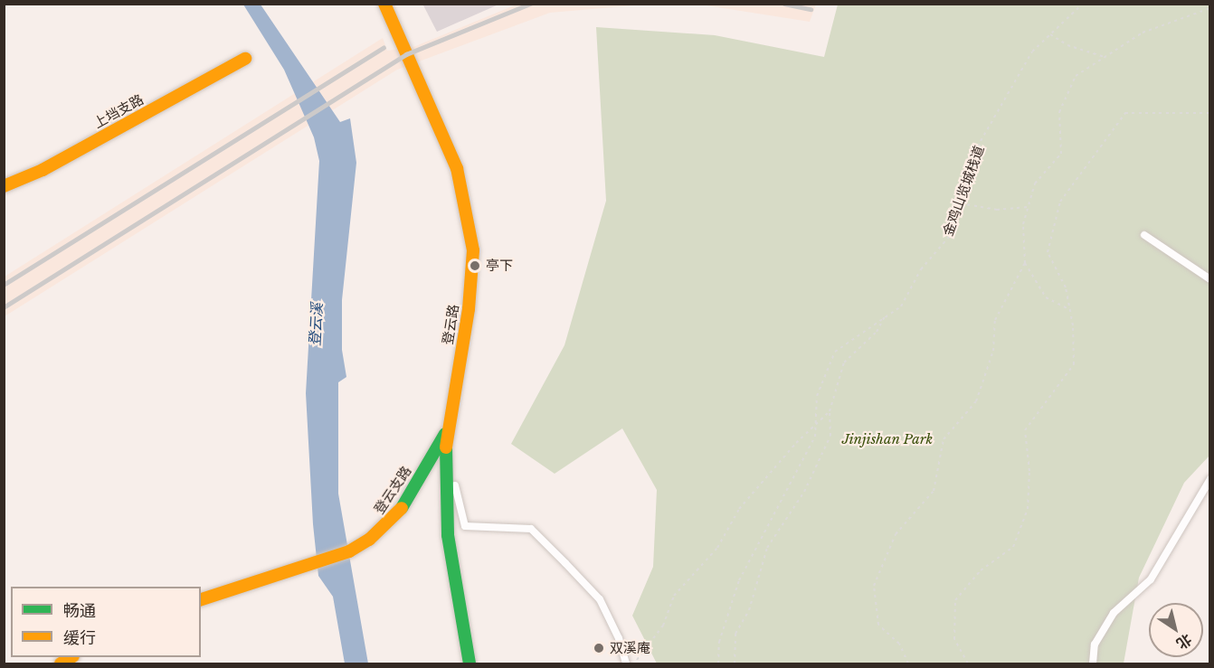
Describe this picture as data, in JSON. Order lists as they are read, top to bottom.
{
  "streets": {
    "street": ["上垱支路", "登云路", "登云支路"],
    "path": ["金鸡山览城栈道"]
  },
  "crossings": [
    ["登云路", "登云支路"]
  ],
  "water": ["登云溪"],
  "parks": ["Jinjishan Park"],
  "places": ["亭下", "双溪庵"],
  "legend": ["畅通", "缓行"],
  "north": "bottom right"
}
